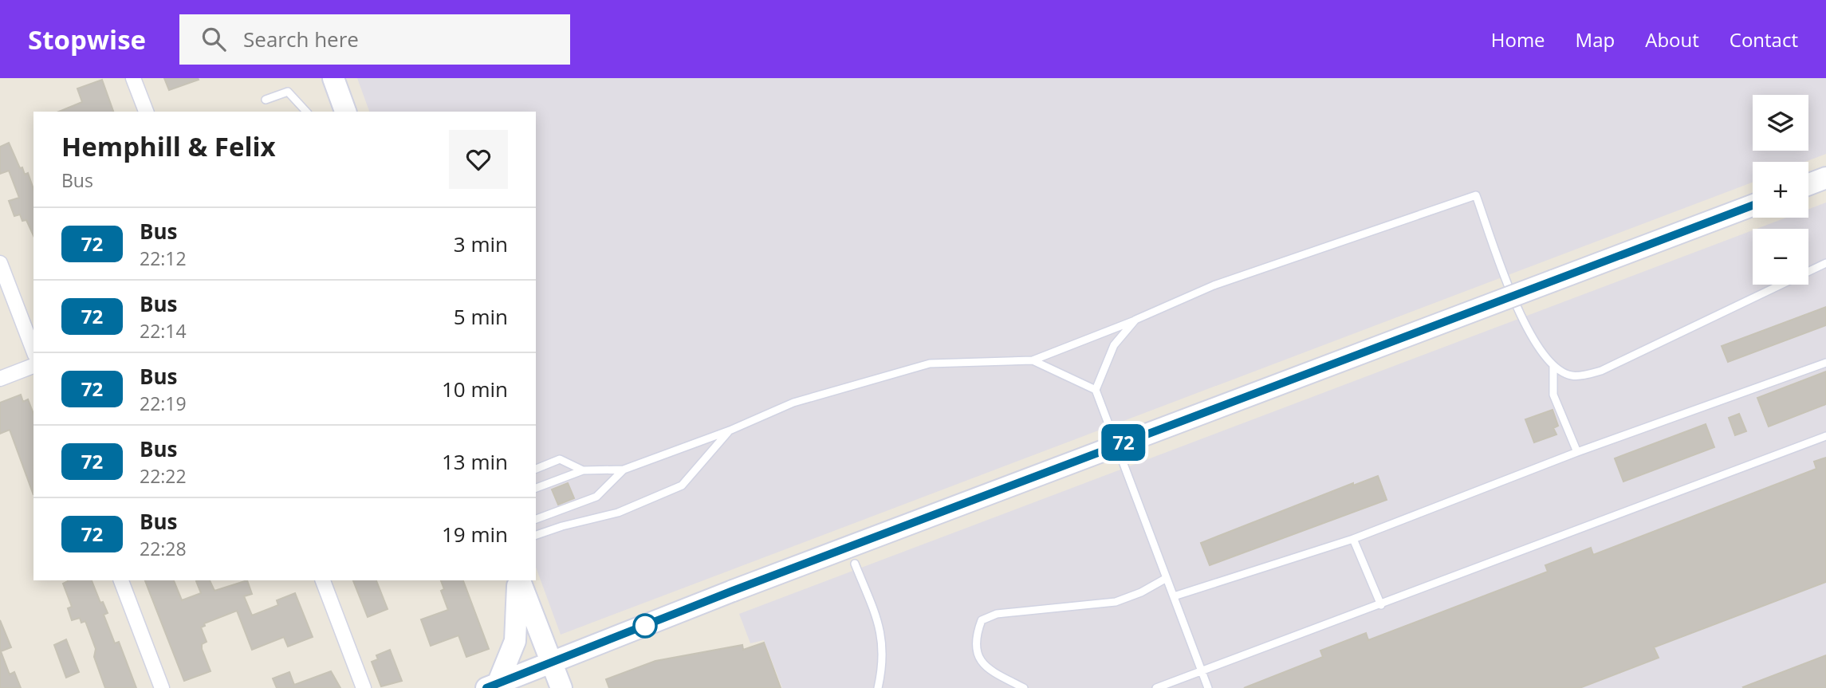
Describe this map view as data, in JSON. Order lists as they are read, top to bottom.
{
  "lines": ["bus line 72"],
  "page": {
    "header": "Stopwise",
    "search": "Search here",
    "nav": [
      "Home",
      "Map",
      "About",
      "Contact"
    ],
    "on_map": "72",
    "map_buttons": ["+", "−"],
    "heading": ["Hemphill & Felix", "Bus"],
    "list": [
      {
        "mark": "72",
        "name": "Bus",
        "note": "22:12",
        "value": "3 min"
      },
      {
        "mark": "72",
        "name": "Bus",
        "note": "22:14",
        "value": "5 min"
      },
      {
        "mark": "72",
        "name": "Bus",
        "note": "22:19",
        "value": "10 min"
      },
      {
        "mark": "72",
        "name": "Bus",
        "note": "22:22",
        "value": "13 min"
      },
      {
        "mark": "72",
        "name": "Bus",
        "note": "22:28",
        "value": "19 min"
      }
    ]
  }
}
